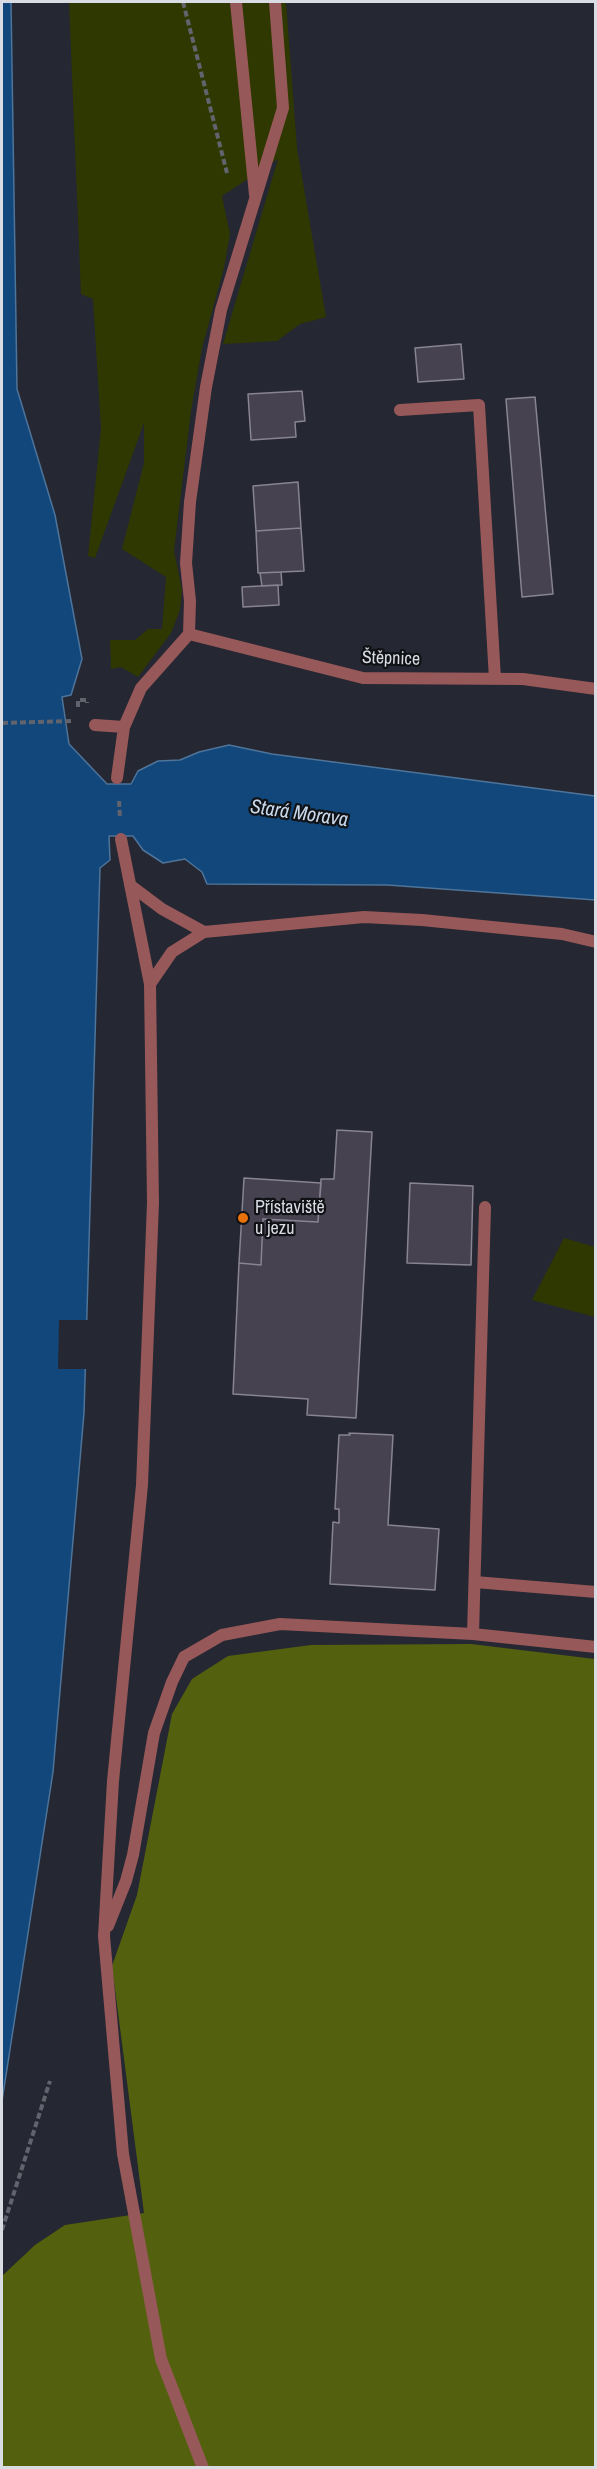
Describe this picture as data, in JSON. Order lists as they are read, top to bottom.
{
  "streets": {
    "lane": ["Štěpnice"]
  },
  "water": ["Stará Morava"],
  "places": ["Přístaviště u jezu"]
}
